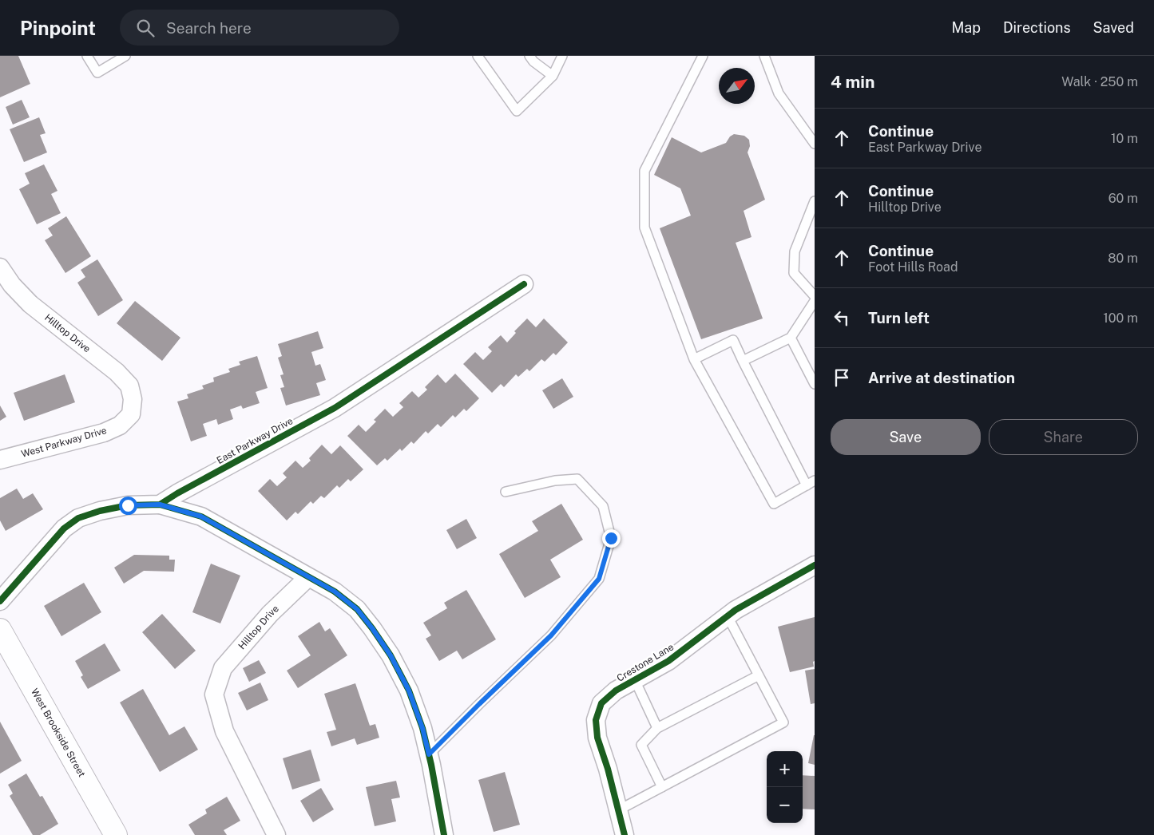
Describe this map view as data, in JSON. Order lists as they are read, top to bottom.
{
  "streets": {
    "street": [
      "Hilltop Drive",
      "East Parkway Drive",
      "West Parkway Drive",
      "Crestone Lane",
      "West Brookside Street"
    ]
  },
  "crossings": [
    ["Hilltop Drive", "West Parkway Drive"]
  ],
  "north": "top right",
  "page": {
    "header": "Pinpoint",
    "search": "Search here",
    "nav": ["Map", "Directions", "Saved"],
    "heading": ["4 min", "Walk · 250 m"],
    "list": [
      ["Continue", "East Parkway Drive", "10 m"],
      ["Continue", "Hilltop Drive", "60 m"],
      ["Continue", "Foot Hills Road", "80 m"],
      ["Turn left", "100 m"],
      "Arrive at destination"
    ],
    "buttons": ["Save", "Share"],
    "map_buttons": ["+", "−"]
  }
}
